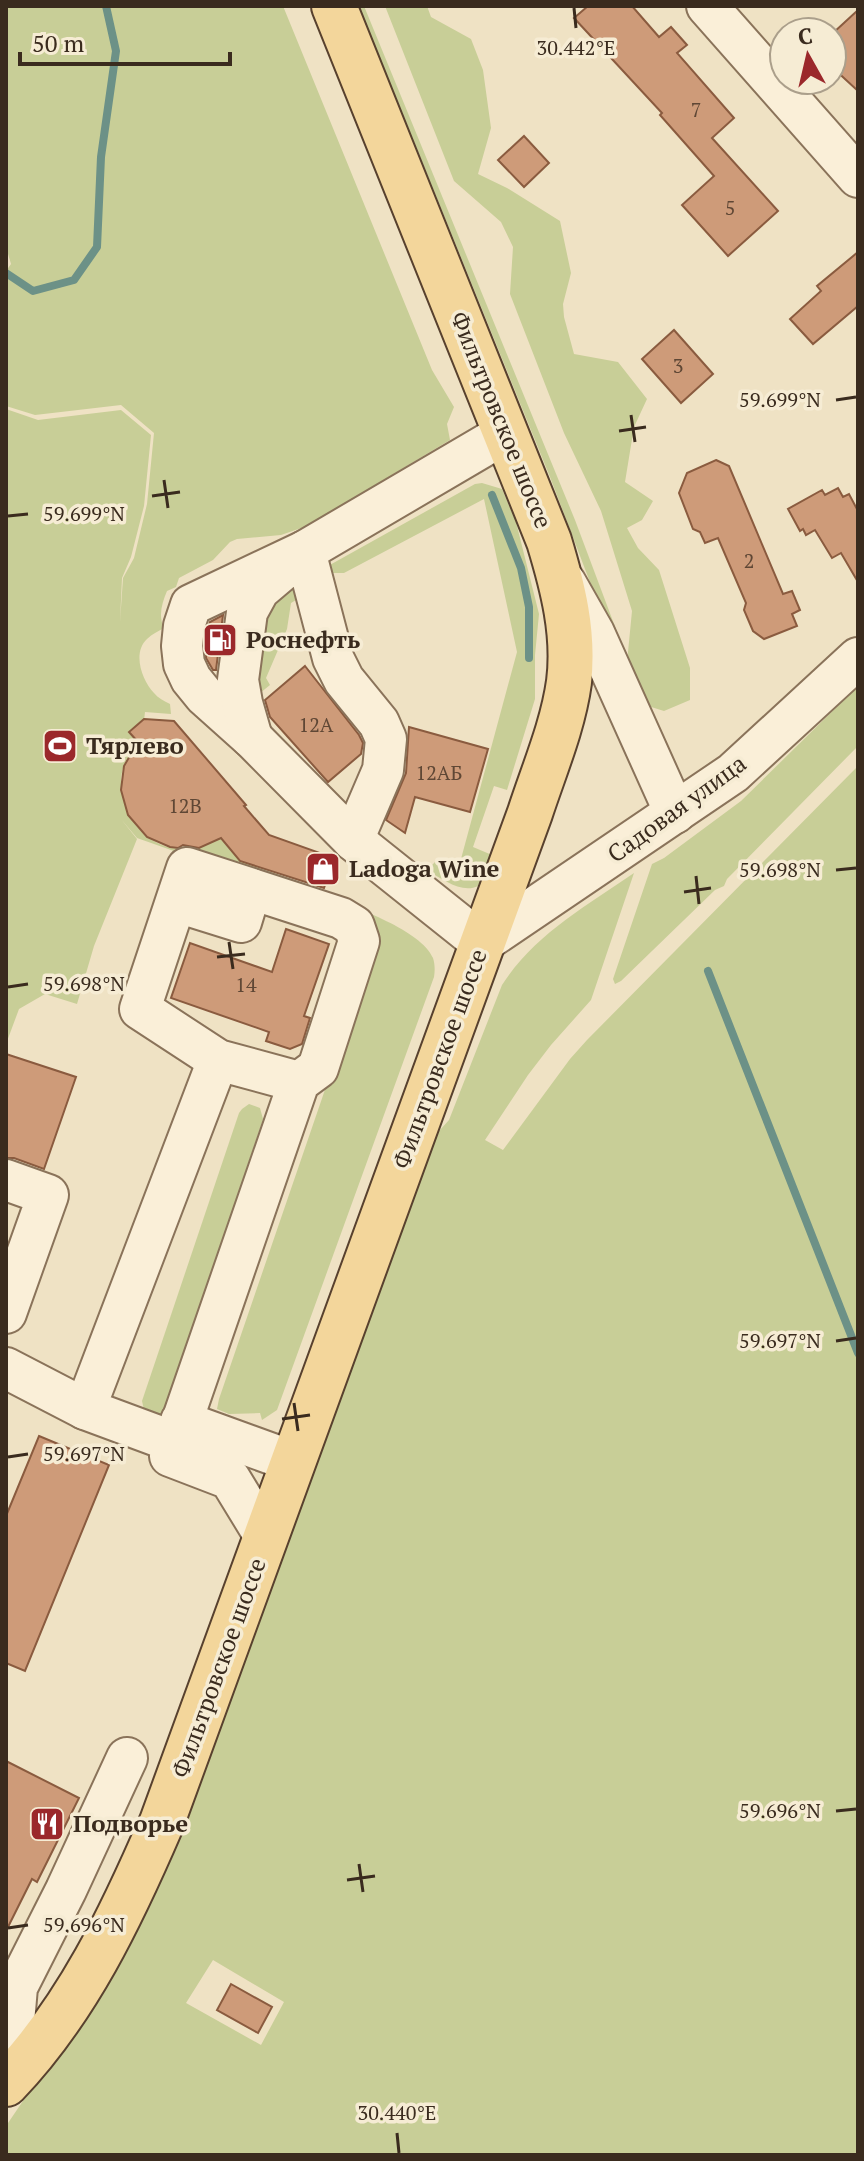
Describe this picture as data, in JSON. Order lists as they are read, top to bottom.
{
  "streets": {
    "main road": ["Фильтровское шоссе"],
    "street": ["Садовая улица"]
  },
  "crossings": [
    ["Фильтровское шоссе", "Садовая улица"]
  ],
  "places": {
    "fuel station": ["Роснефть"],
    "sports": ["Тярлево"],
    "shop": ["Ladoga Wine"],
    "restaurant": ["Подворье"]
  },
  "house_numbers": [
    "7",
    "5",
    "3",
    "2",
    "12А",
    "12АБ",
    "12В",
    "14"
  ],
  "scale_bar": "50 m",
  "north": "top",
  "coordinates": [
    "30.442°E",
    "59.699°N",
    "59.698°N",
    "59.697°N",
    "59.696°N",
    "30.440°E"
  ]
}
